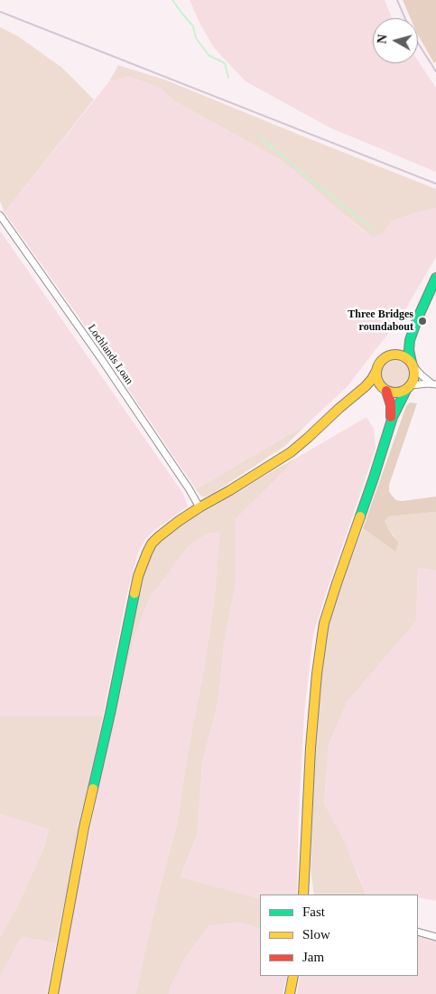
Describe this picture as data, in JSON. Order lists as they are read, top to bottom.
{
  "streets": {
    "street": ["Lochlands Loan"]
  },
  "places": ["Three Bridges roundabout"],
  "legend": ["Fast", "Slow", "Jam"],
  "north": "left"
}
